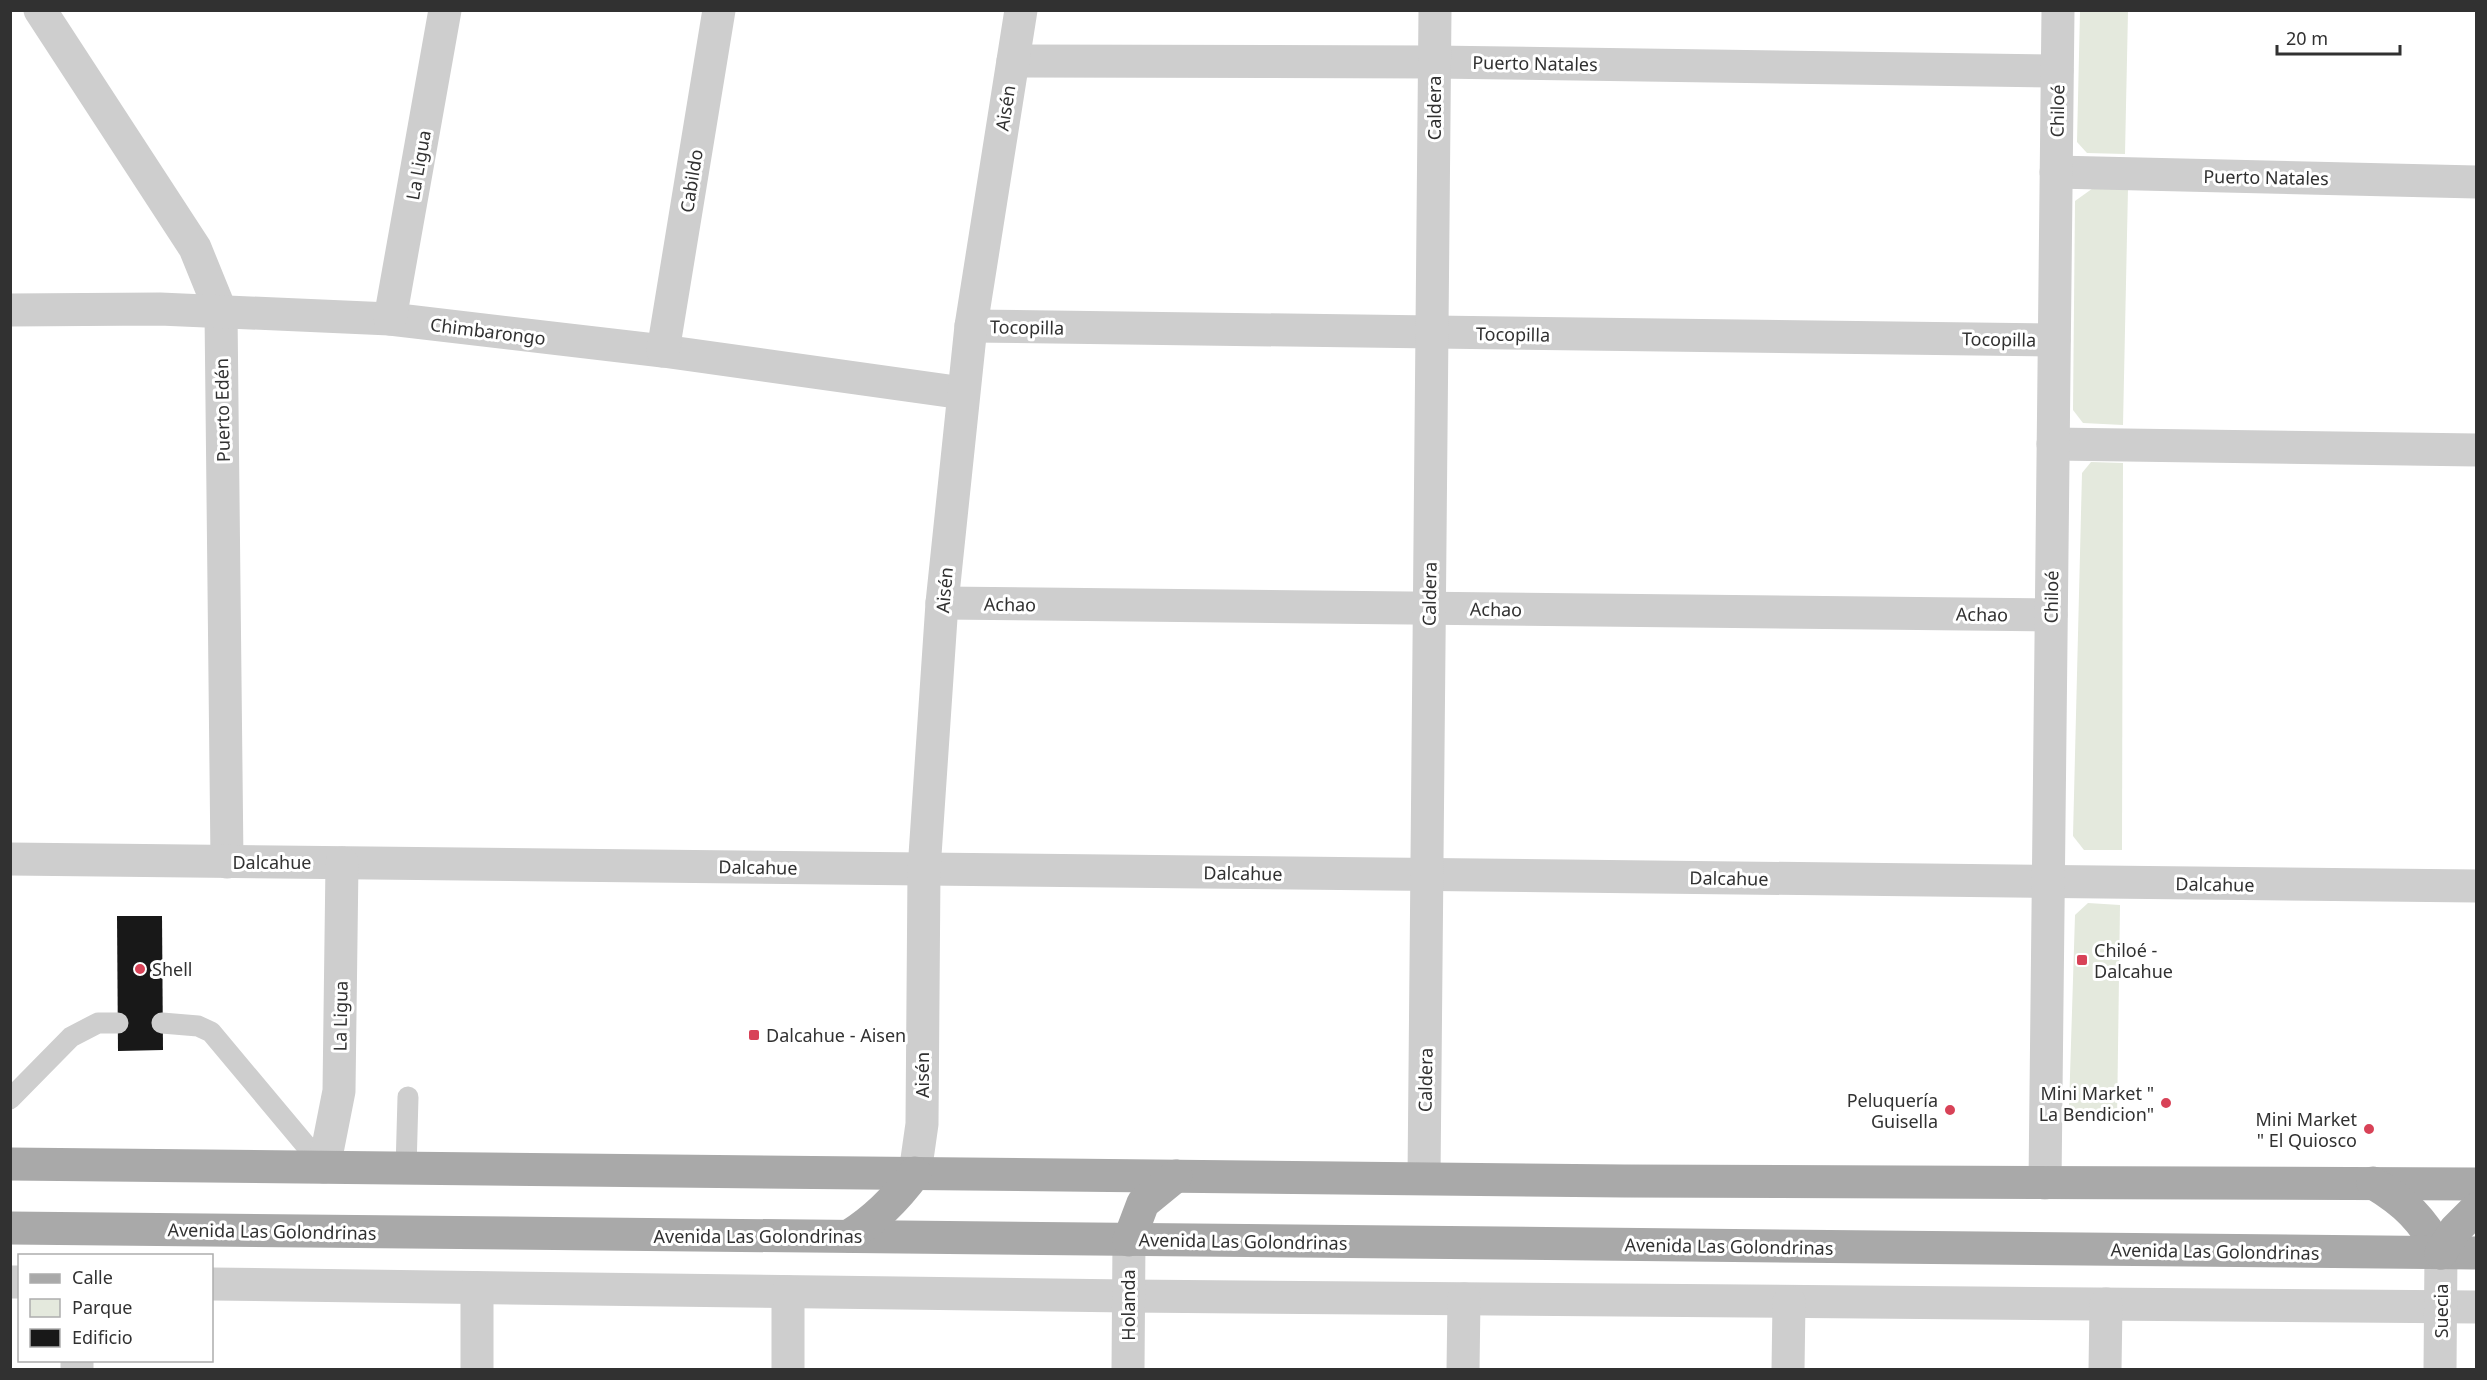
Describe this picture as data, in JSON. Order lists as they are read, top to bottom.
{
  "streets": {
    "main road": ["Avenida Las Golondrinas"],
    "street": [
      "Puerto Natales",
      "Aisén",
      "Caldera",
      "Chiloé",
      "La Ligua",
      "Cabildo",
      "Tocopilla",
      "Chimbarongo",
      "Puerto Edén",
      "Achao",
      "Dalcahue",
      "Holanda",
      "Suecia"
    ]
  },
  "crossings": [
    ["Puerto Natales", "Aisén"],
    ["Puerto Natales", "Caldera"],
    ["Puerto Natales", "Chiloé"],
    ["Aisén", "Tocopilla"],
    ["Aisén", "Chimbarongo"],
    ["Aisén", "Achao"],
    ["Aisén", "Dalcahue"],
    ["Caldera", "Tocopilla"],
    ["Caldera", "Achao"],
    ["Caldera", "Dalcahue"],
    ["Chiloé", "Tocopilla"],
    ["Chiloé", "Achao"],
    ["Chiloé", "Dalcahue"],
    ["La Ligua", "Chimbarongo"],
    ["La Ligua", "Dalcahue"],
    ["Cabildo", "Chimbarongo"],
    ["Chimbarongo", "Puerto Edén"],
    ["Puerto Edén", "Dalcahue"],
    ["Avenida Las Golondrinas", "Holanda"],
    ["Avenida Las Golondrinas", "Suecia"]
  ],
  "places": {
    "transit": ["Chiloé - Dalcahue", "Dalcahue - Aisen"],
    "other": [
      "Shell",
      "Mini Market \" La Bendicion\"",
      "Peluquería Guisella",
      "Mini Market \" El Quiosco"
    ]
  },
  "legend": ["Calle", "Parque", "Edificio"],
  "scale_bar": "20 m"
}
